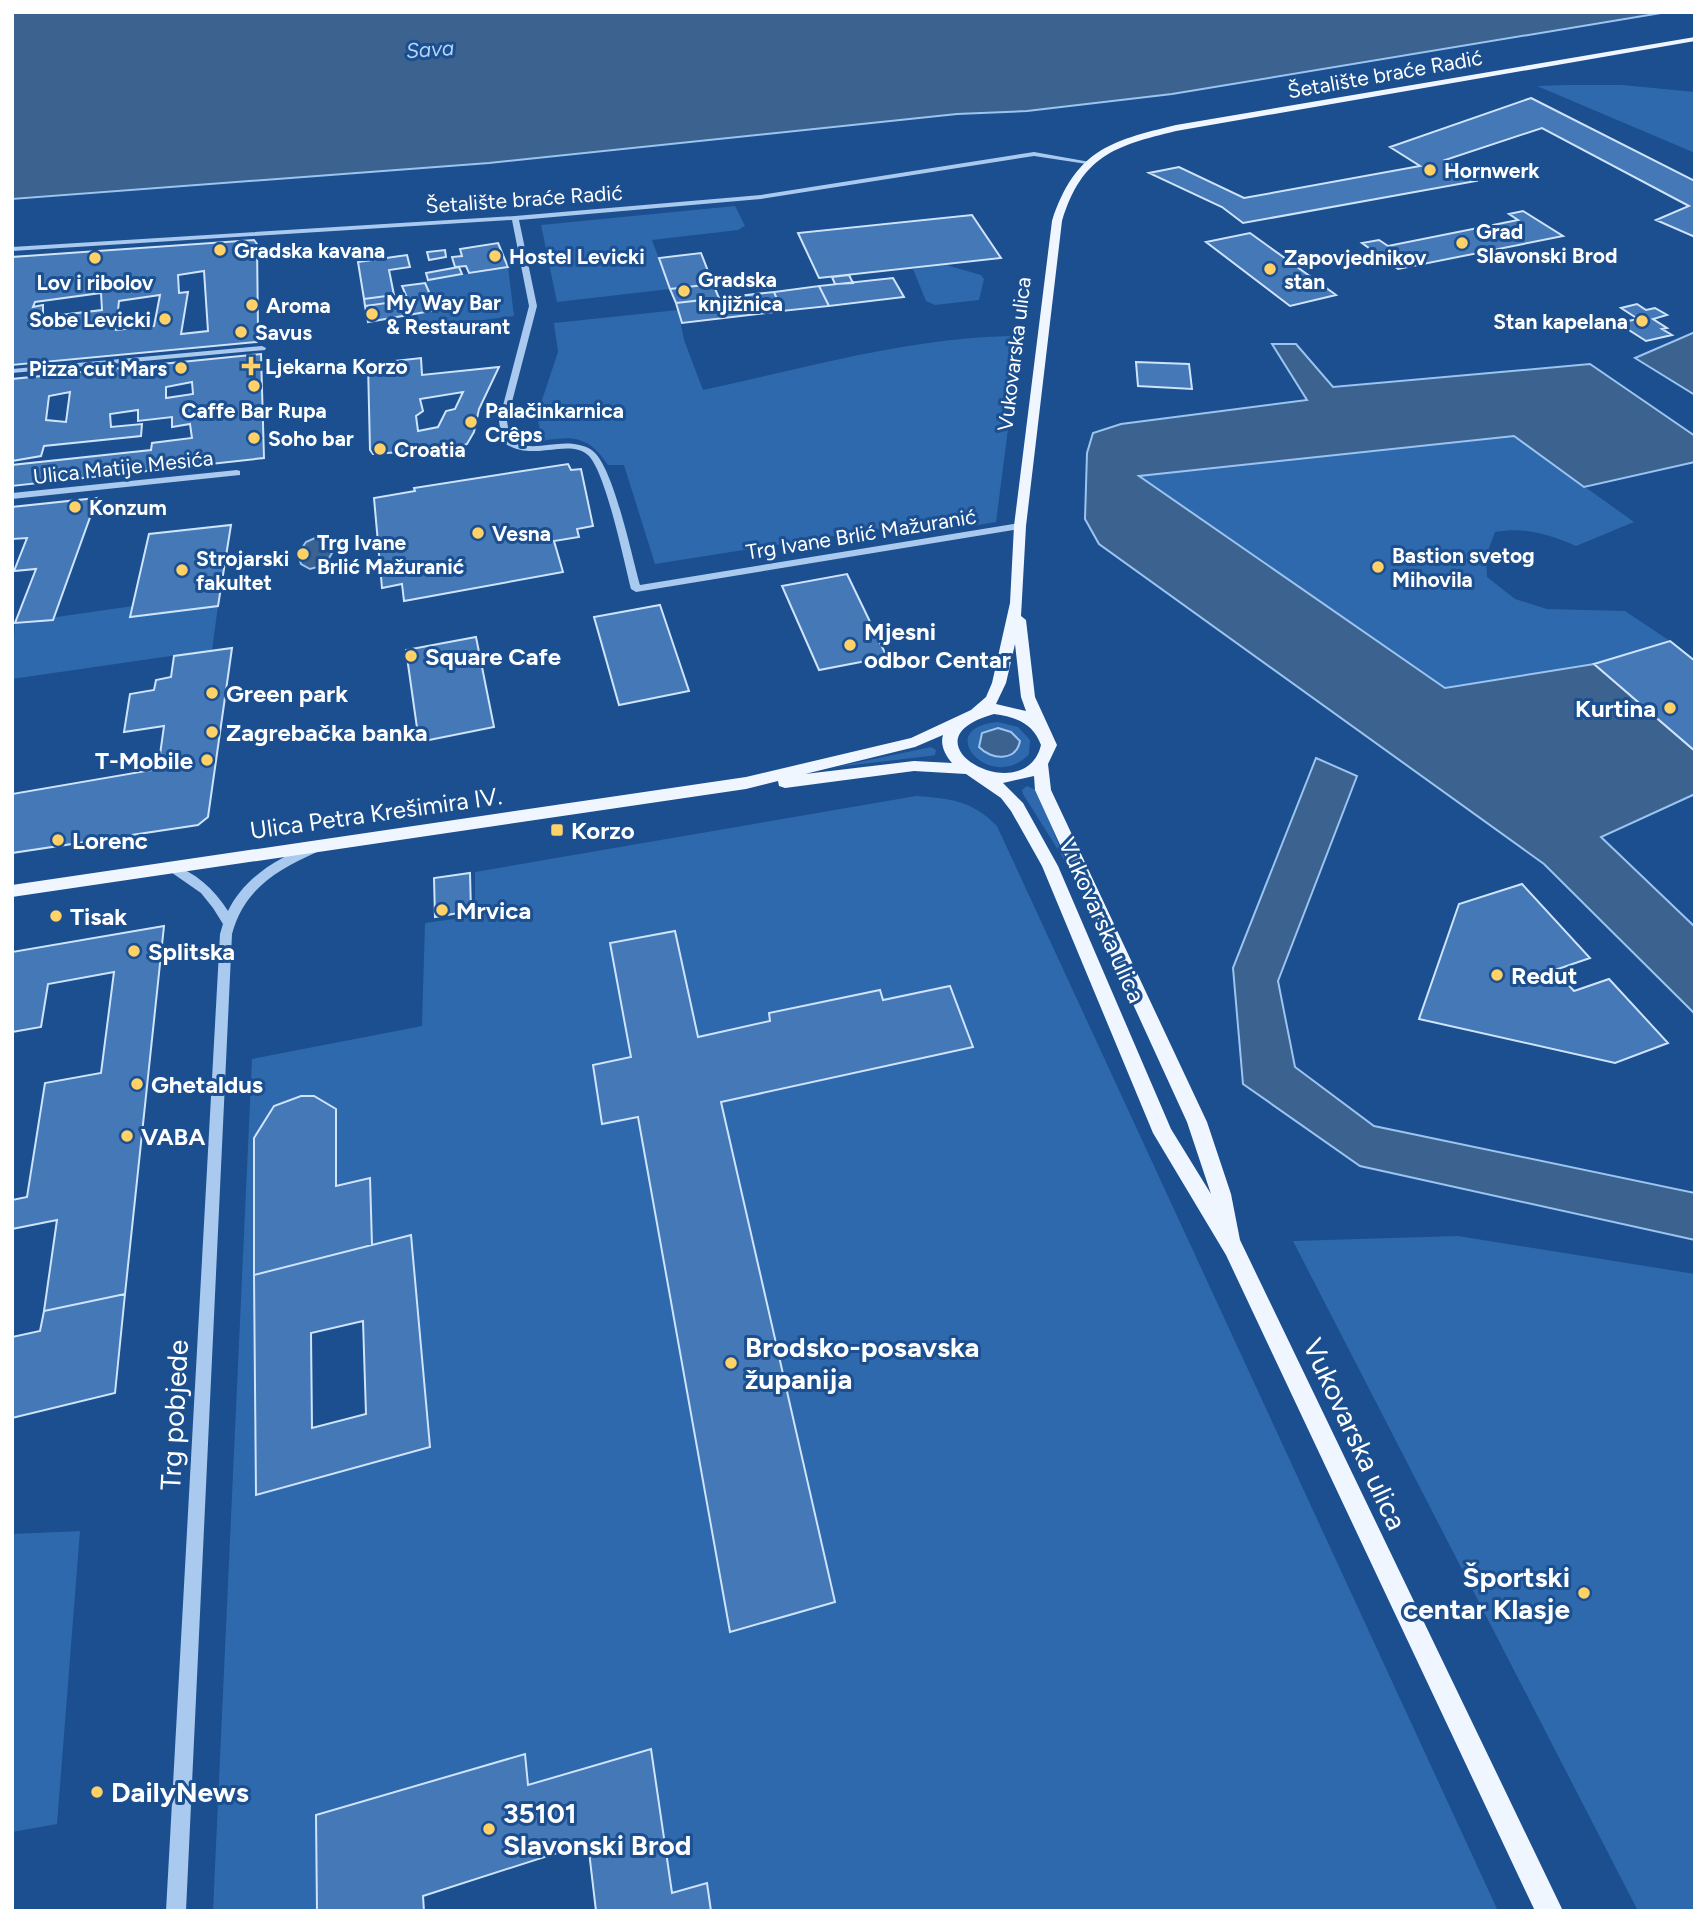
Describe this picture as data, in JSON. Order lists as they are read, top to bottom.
{
  "streets": {
    "main road": ["Šetalište braće Radić", "Vukovarska ulica", "Ulica Petra Krešimira IV."],
    "street": ["Ulica Matije Mesića", "Trg Ivane Brlić Mažuranić", "Trg pobjede"]
  },
  "crossings": [
    ["Šetalište braće Radić", "Vukovarska ulica"],
    ["Vukovarska ulica", "Trg Ivane Brlić Mažuranić"],
    ["Vukovarska ulica", "Ulica Petra Krešimira IV."],
    ["Ulica Petra Krešimira IV.", "Trg pobjede"]
  ],
  "water": ["Sava"],
  "places": {
    "other": [
      "Hornwerk",
      "Grad Slavonski Brod",
      "Gradska kavana",
      "Hostel Levicki",
      "Lov i ribolov",
      "Zapovjednikov stan",
      "Gradska knjižnica",
      "Aroma",
      "My Way Bar & Restaurant",
      "Sobe Levicki",
      "Stan kapelana",
      "Savus",
      "Pizza cut Mars",
      "Caffe Bar Rupa",
      "Palačinkarnica Crêps",
      "Soho bar",
      "Croatia",
      "Konzum",
      "Vesna",
      "Trg Ivane Brlić Mažuranić",
      "Bastion svetog Mihovila",
      "Strojarski fakultet",
      "Mjesni odbor Centar",
      "Square Cafe",
      "Green park",
      "Kurtina",
      "Zagrebačka banka",
      "T-Mobile",
      "Lorenc",
      "Mrvica",
      "Tisak",
      "Splitska",
      "Redut",
      "Ghetaldus",
      "VABA",
      "Brodsko-posavska županija",
      "Športski centar Klasje",
      "DailyNews",
      "35101 Slavonski Brod"
    ],
    "health": ["Ljekarna Korzo"],
    "transit": ["Korzo"]
  }
}
